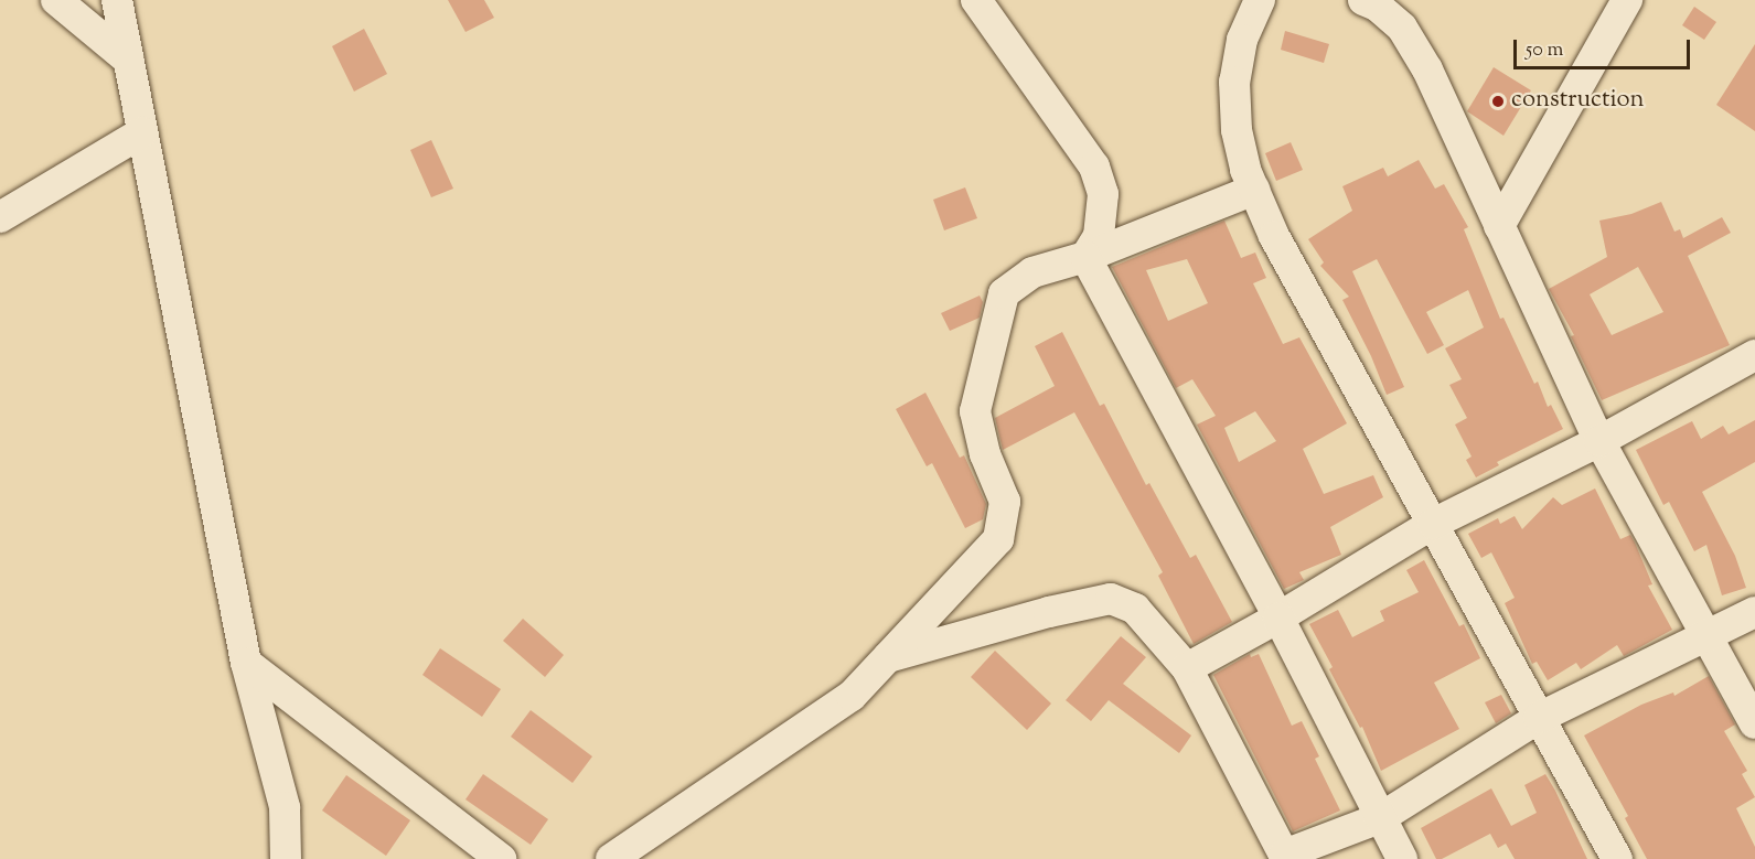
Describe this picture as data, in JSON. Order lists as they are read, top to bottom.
{
  "places": ["construction"],
  "scale_bar": "50 m"
}
